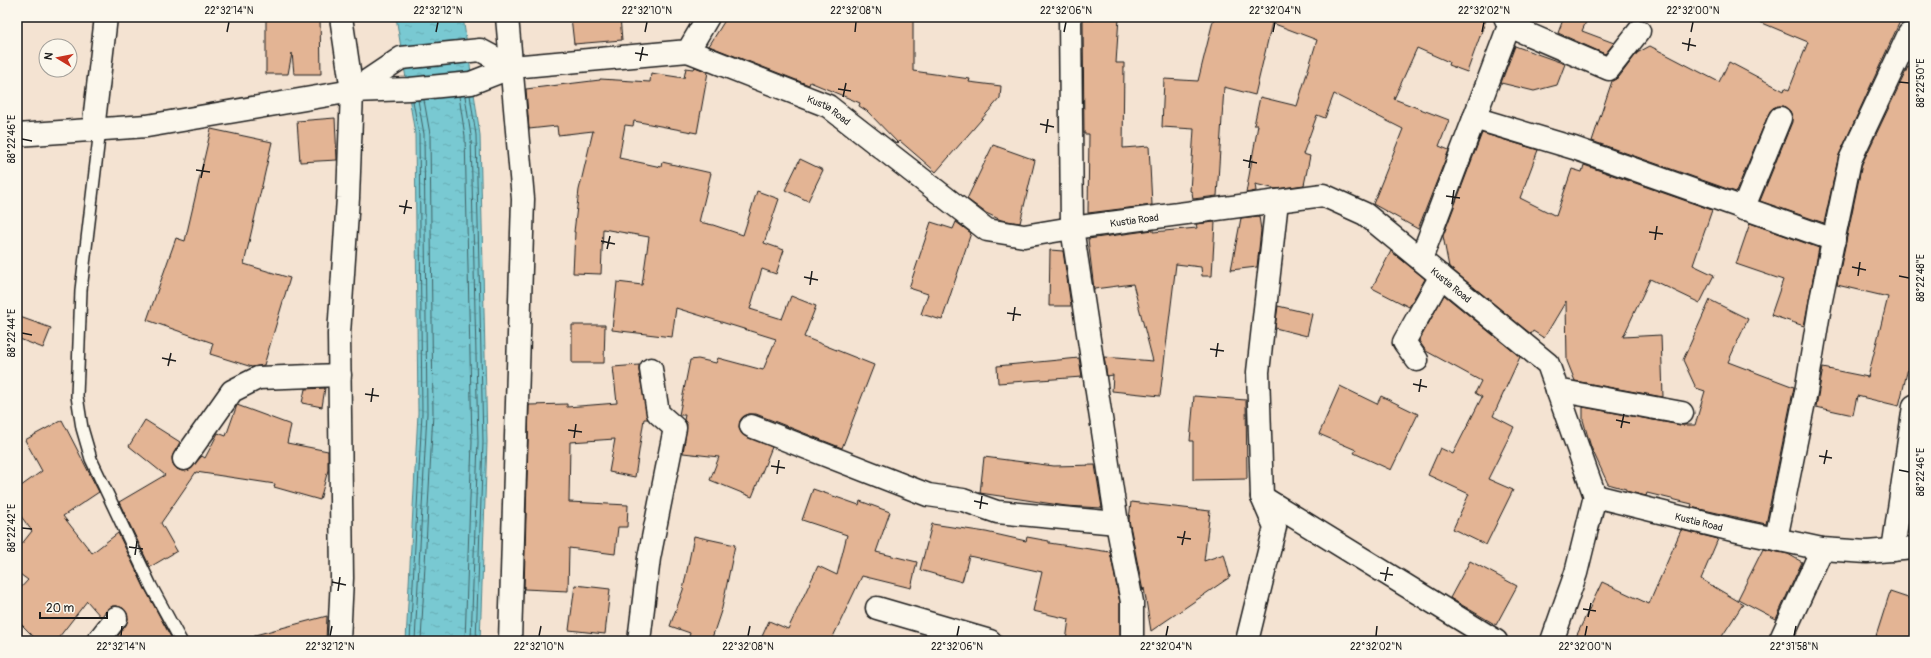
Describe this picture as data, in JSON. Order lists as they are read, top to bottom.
{
  "streets": {
    "street": ["Kustia Road"]
  },
  "scale_bar": "20 m",
  "north": "left",
  "coordinates": [
    "22°32'14\"N",
    "22°32'12\"N",
    "22°32'10\"N",
    "22°32'08\"N",
    "22°32'06\"N",
    "22°32'04\"N",
    "22°32'02\"N",
    "22°32'00\"N",
    "88°22'50\"E",
    "88°22'46\"E",
    "88°22'48\"E",
    "88°22'44\"E",
    "88°22'42\"E",
    "22°31'58\"N"
  ]
}
